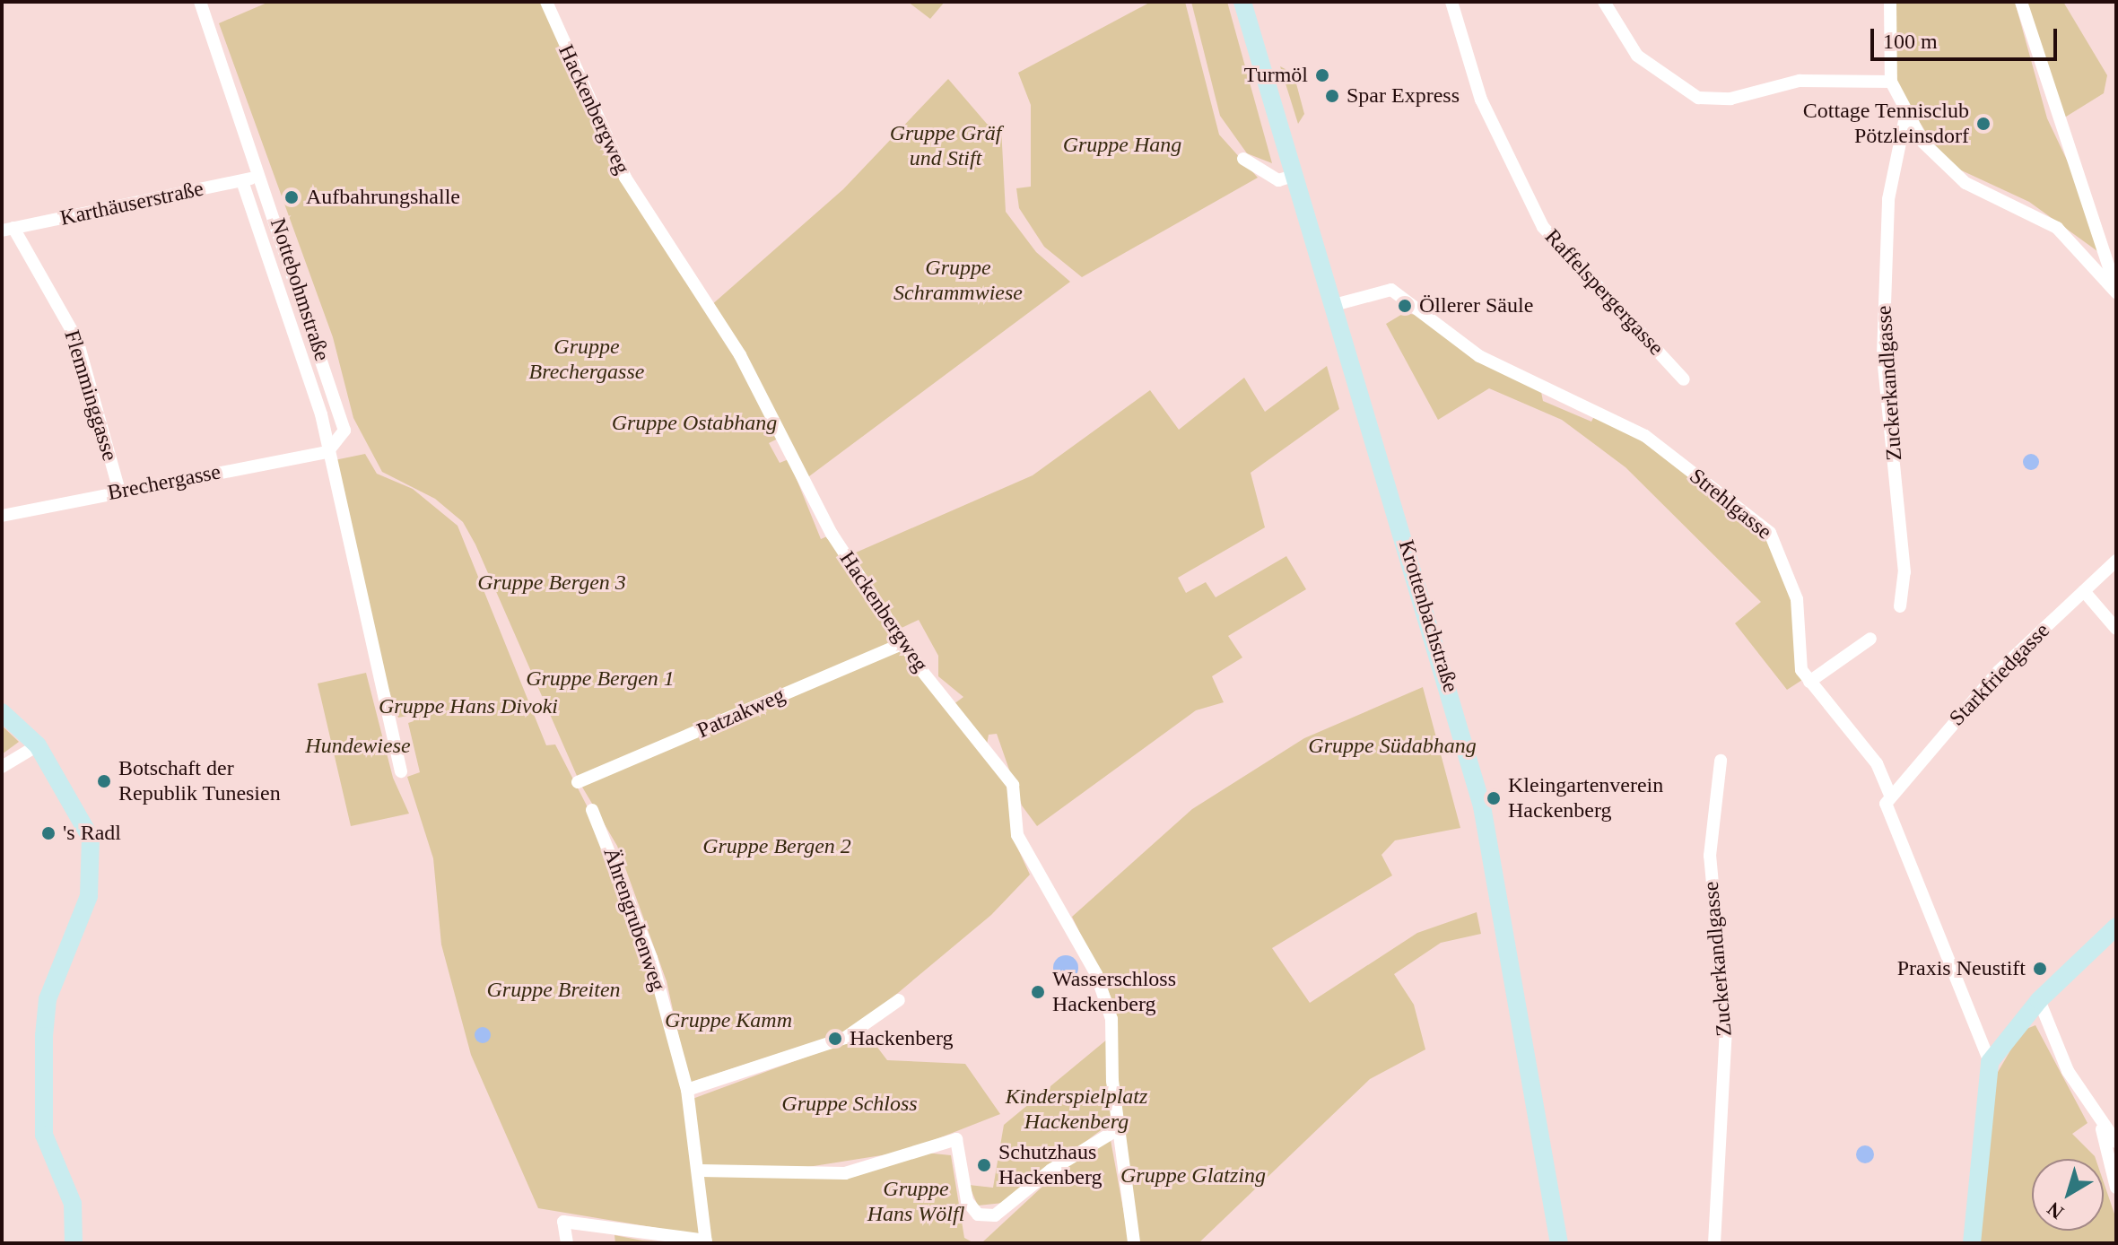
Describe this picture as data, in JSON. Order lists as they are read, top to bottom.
{
  "streets": {
    "main road": ["Krottenbachstraße"],
    "street": [
      "Hackenbergweg",
      "Karthäuserstraße",
      "Nottebohmstraße",
      "Raffelspergergasse",
      "Zuckerkandlgasse",
      "Flemminggasse",
      "Brechergasse",
      "Strehlgasse",
      "Starkfriedgasse",
      "Patzakweg",
      "Ährengrubenweg"
    ]
  },
  "crossings": [
    ["Hackenbergweg", "Patzakweg"],
    ["Karthäuserstraße", "Nottebohmstraße"],
    ["Karthäuserstraße", "Flemminggasse"],
    ["Nottebohmstraße", "Brechergasse"],
    ["Flemminggasse", "Brechergasse"],
    ["Strehlgasse", "Krottenbachstraße"],
    ["Strehlgasse", "Starkfriedgasse"]
  ],
  "parks": [
    "Gruppe Gräf und Stift",
    "Gruppe Hang",
    "Gruppe Schrammwiese",
    "Gruppe Brechergasse",
    "Gruppe Ostabhang",
    "Gruppe Bergen 3",
    "Gruppe Bergen 1",
    "Gruppe Hans Divoki",
    "Hundewiese",
    "Gruppe Südabhang",
    "Gruppe Bergen 2",
    "Gruppe Breiten",
    "Gruppe Kamm",
    "Kinderspielplatz Hackenberg",
    "Gruppe Schloss",
    "Gruppe Glatzing",
    "Gruppe Hans Wölfl"
  ],
  "places": [
    "Turmöl",
    "Spar Express",
    "Cottage Tennisclub Pötzleinsdorf",
    "Aufbahrungshalle",
    "Öllerer Säule",
    "Botschaft der Republik Tunesien",
    "Kleingartenverein Hackenberg",
    "'s Radl",
    "Praxis Neustift",
    "Wasserschloss Hackenberg",
    "Hackenberg",
    "Schutzhaus Hackenberg"
  ],
  "scale_bar": "100 m",
  "north": "bottom left"
}
